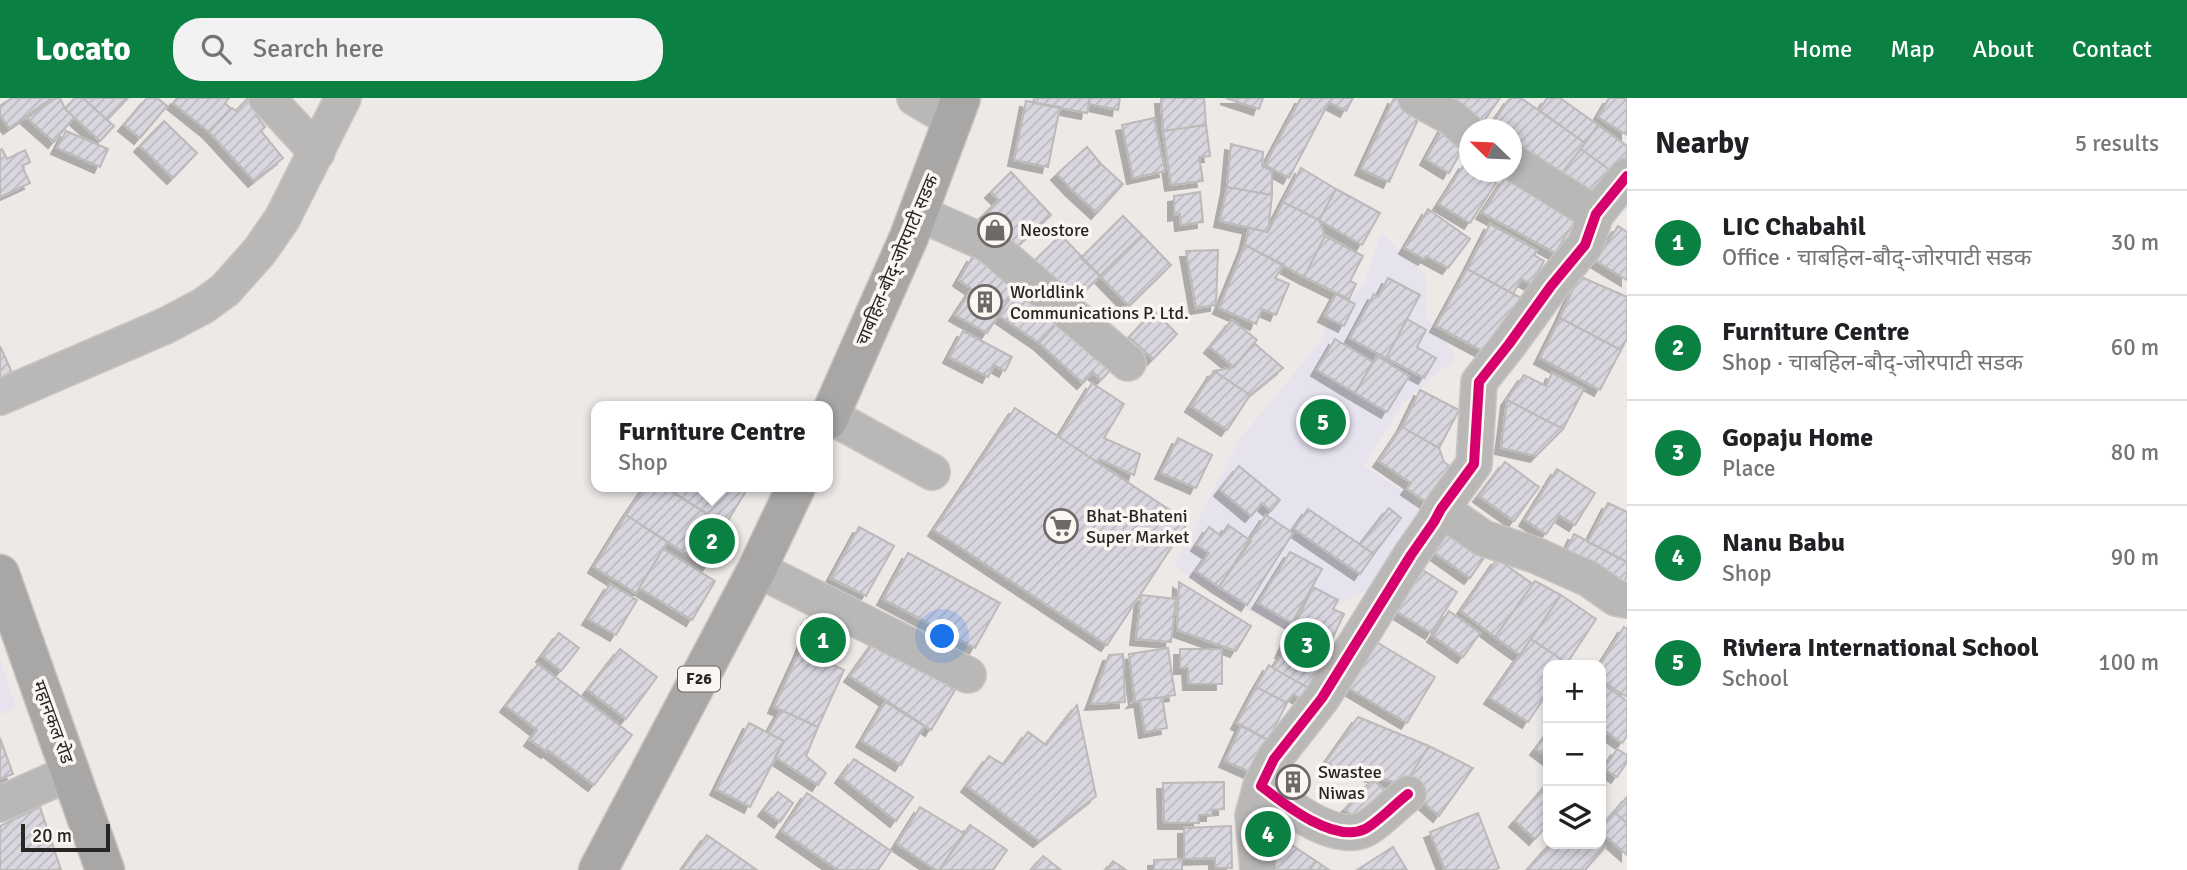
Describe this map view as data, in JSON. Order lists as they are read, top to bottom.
{
  "streets": {
    "main road": ["चाबहिल-बौद्-जोरपाटी सडक", "F26", "महानकल रोड"]
  },
  "places": {
    "shop": ["Neostore"],
    "building": ["Worldlink Communications P. Ltd.", "Swastee Niwas"],
    "supermarket": ["Bhat-Bhateni Super Market"]
  },
  "scale_bar": "20 m",
  "north": "top left",
  "page": {
    "header": "Locato",
    "search": "Search here",
    "nav": [
      "Home",
      "Map",
      "About",
      "Contact"
    ],
    "heading": ["Nearby", "5 results"],
    "list": [
      {
        "mark": "1",
        "name": "LIC Chabahil",
        "note": "Office · चाबहिल-बौद्-जोरपाटी सडक",
        "value": "30 m"
      },
      {
        "mark": "2",
        "name": "Furniture Centre",
        "note": "Shop · चाबहिल-बौद्-जोरपाटी सडक",
        "value": "60 m"
      },
      {
        "mark": "3",
        "name": "Gopaju Home",
        "note": "Place",
        "value": "80 m"
      },
      {
        "mark": "4",
        "name": "Nanu Babu",
        "note": "Shop",
        "value": "90 m"
      },
      {
        "mark": "5",
        "name": "Riviera International School",
        "note": "School",
        "value": "100 m"
      }
    ],
    "pins": [
      "5",
      "2",
      "1",
      "3",
      "4"
    ],
    "popup": ["Furniture Centre", "Shop"],
    "map_buttons": ["+", "−"],
    "scale": "20 m"
  }
}
